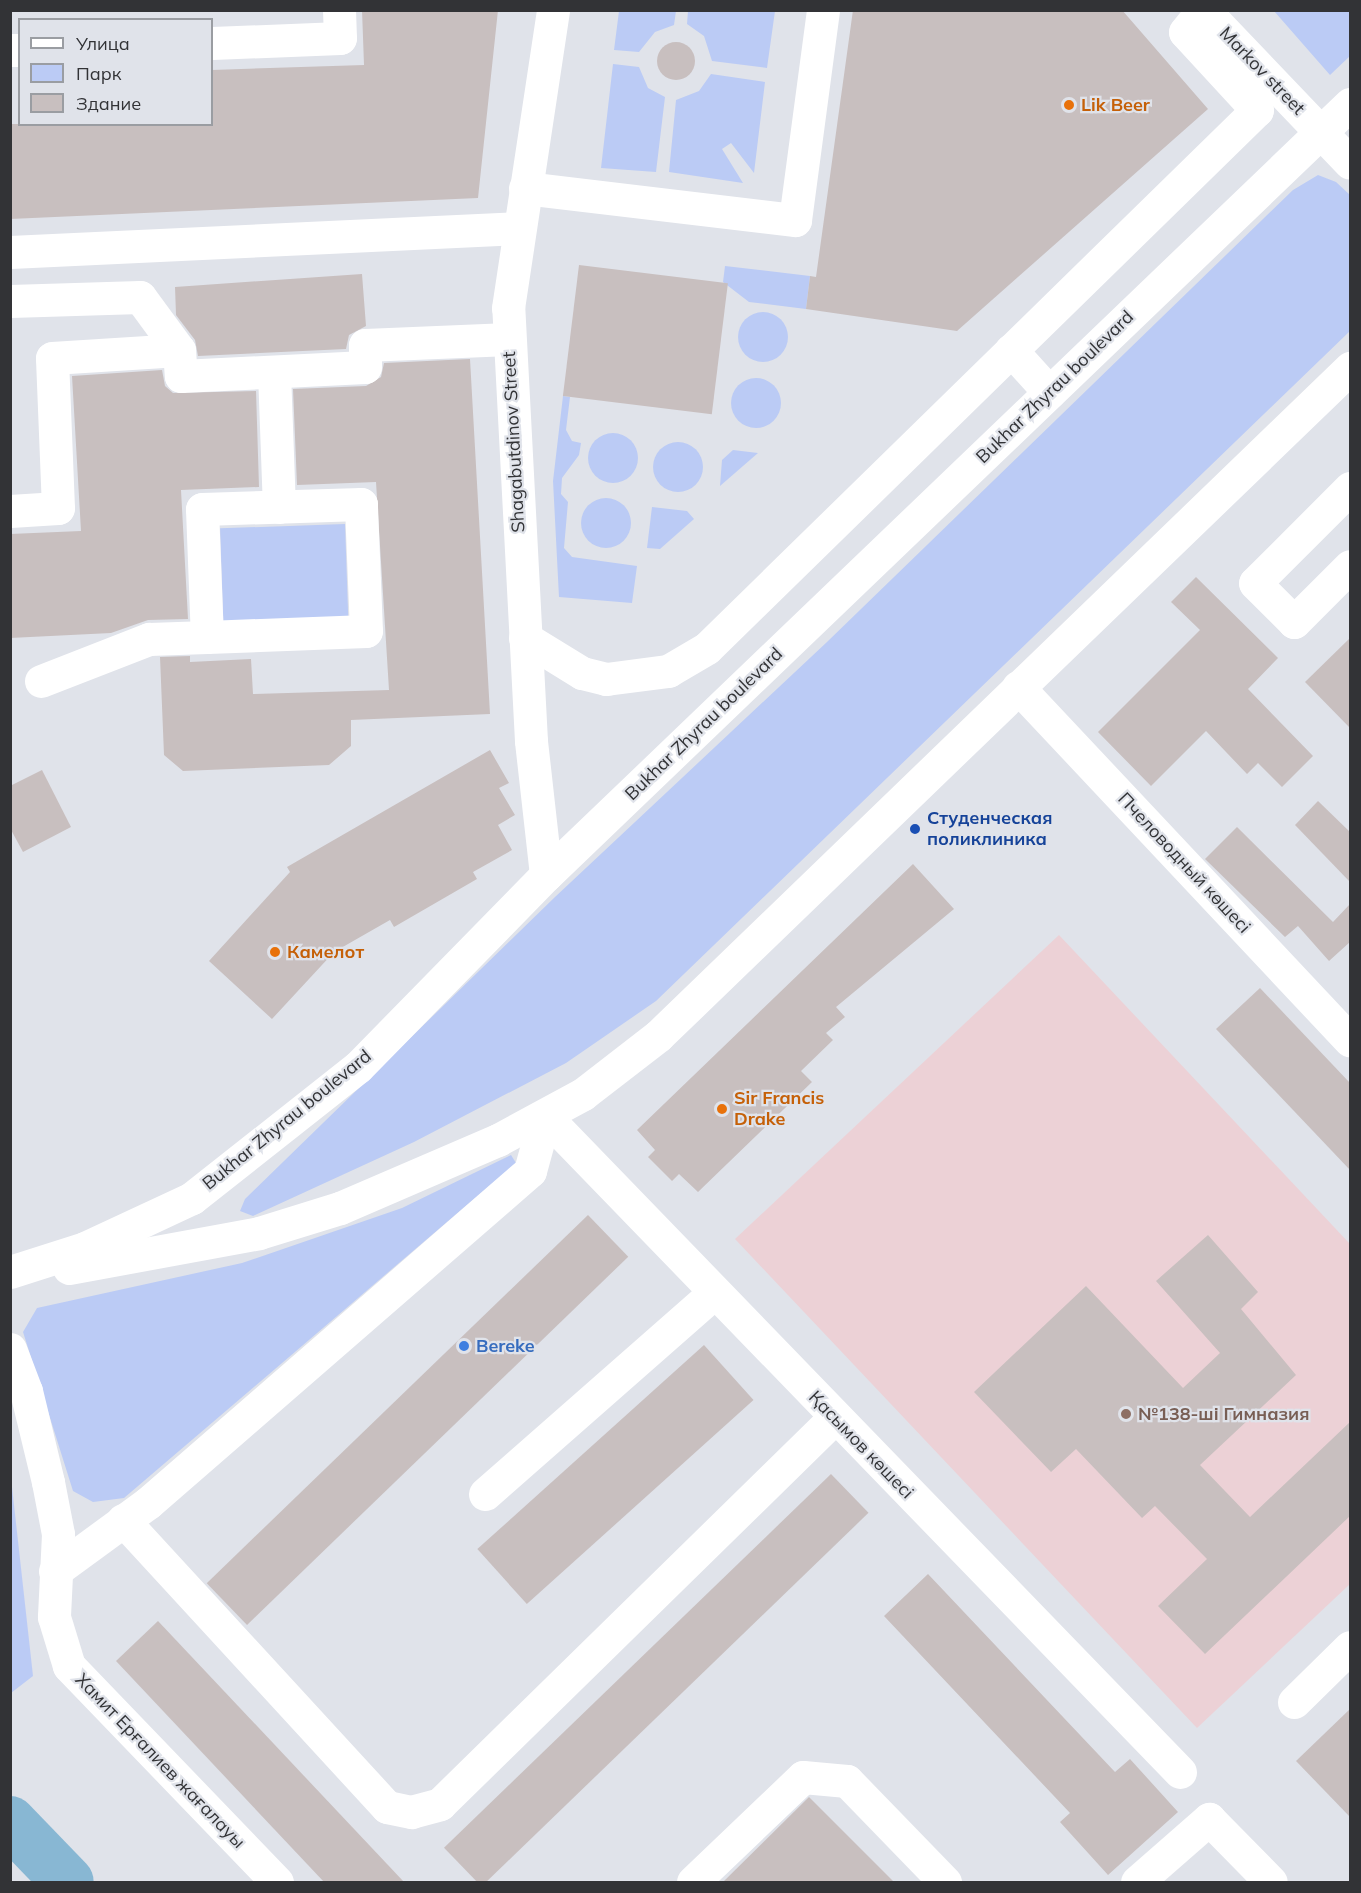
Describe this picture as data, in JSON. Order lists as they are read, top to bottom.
{
  "streets": {
    "street": [
      "Markov street",
      "Bukhar Zhyrau boulevard",
      "Shagabutdinov Street",
      "Пчеловодный көшесі",
      "Қасымов көшесі",
      "Хамит Ерғалиев жағалауы"
    ]
  },
  "crossings": [
    ["Markov street", "Bukhar Zhyrau boulevard"],
    ["Bukhar Zhyrau boulevard", "Shagabutdinov Street"]
  ],
  "places": [
    "Lik Beer",
    "Студенческая поликлиника",
    "Камелот",
    "Sir Francis Drake",
    "Bereke",
    "№138-ші Гимназия"
  ],
  "legend": ["Улица", "Парк", "Здание"]
}
